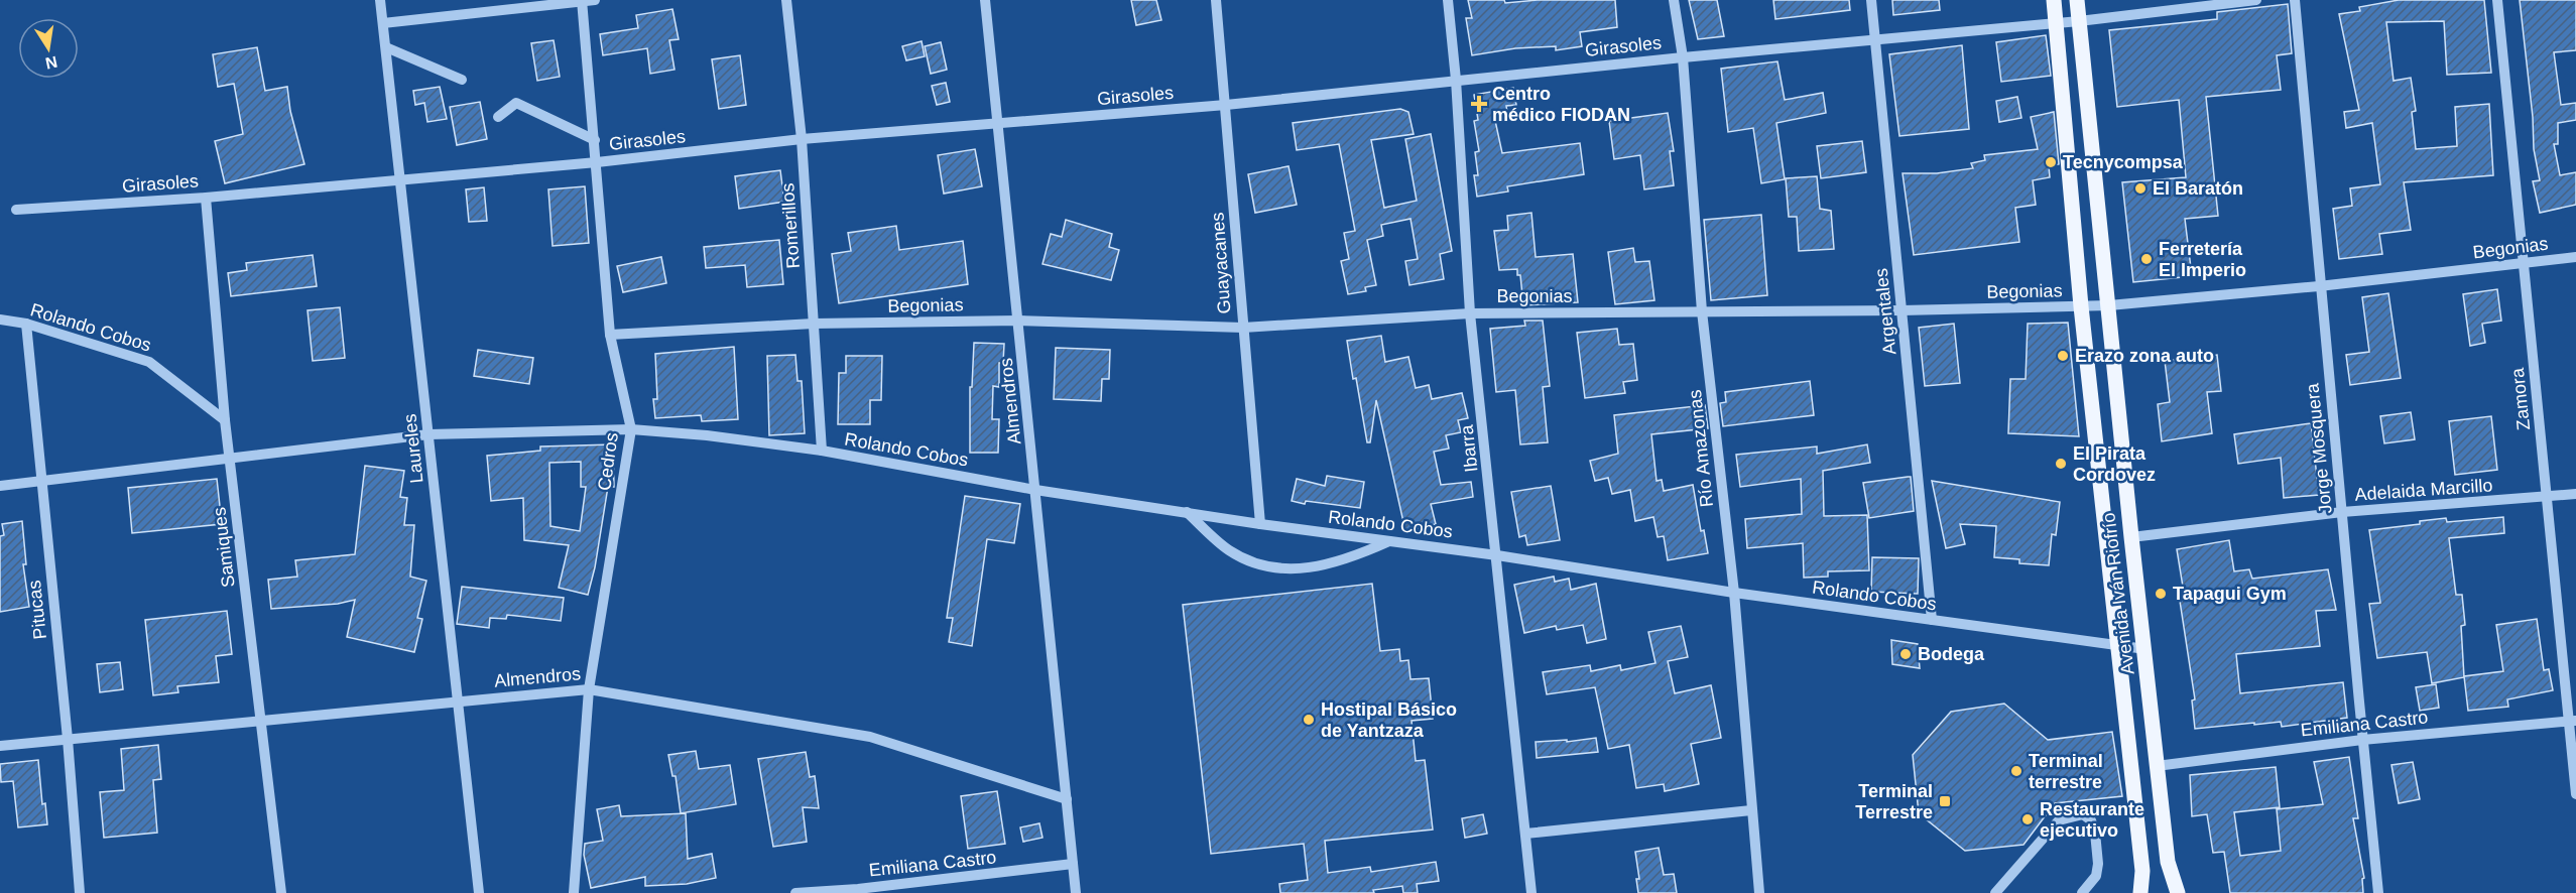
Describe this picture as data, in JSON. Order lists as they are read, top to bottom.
{
  "streets": {
    "main road": ["Avenida Iván Riofrío"],
    "street": [
      "Girasoles",
      "Romerillos",
      "Begonias",
      "Guayacanes",
      "Argentales",
      "Rolando Cobos",
      "Zamora",
      "Almendros",
      "Laureles",
      "Ibarra",
      "Río Amazonas",
      "Jorge Mosquera",
      "Cedros",
      "Adelaida Marcillo",
      "Samiques",
      "Pitucas",
      "Emiliana Castro"
    ]
  },
  "crossings": [
    ["Girasoles", "Romerillos"],
    ["Girasoles", "Guayacanes"],
    ["Girasoles", "Argentales"],
    ["Girasoles", "Almendros"],
    ["Girasoles", "Laureles"],
    ["Girasoles", "Ibarra"],
    ["Girasoles", "Río Amazonas"],
    ["Girasoles", "Cedros"],
    ["Girasoles", "Samiques"],
    ["Girasoles", "Avenida Iván Riofrío"],
    ["Romerillos", "Begonias"],
    ["Romerillos", "Rolando Cobos"],
    ["Begonias", "Guayacanes"],
    ["Begonias", "Argentales"],
    ["Begonias", "Zamora"],
    ["Begonias", "Almendros"],
    ["Begonias", "Ibarra"],
    ["Begonias", "Río Amazonas"],
    ["Begonias", "Jorge Mosquera"],
    ["Begonias", "Cedros"],
    ["Begonias", "Avenida Iván Riofrío"],
    ["Guayacanes", "Rolando Cobos"],
    ["Argentales", "Rolando Cobos"],
    ["Rolando Cobos", "Almendros"],
    ["Rolando Cobos", "Laureles"],
    ["Rolando Cobos", "Ibarra"],
    ["Rolando Cobos", "Río Amazonas"],
    ["Rolando Cobos", "Cedros"],
    ["Rolando Cobos", "Samiques"],
    ["Rolando Cobos", "Avenida Iván Riofrío"],
    ["Rolando Cobos", "Pitucas"],
    ["Zamora", "Adelaida Marcillo"],
    ["Zamora", "Emiliana Castro"],
    ["Almendros", "Laureles"],
    ["Almendros", "Cedros"],
    ["Almendros", "Samiques"],
    ["Almendros", "Pitucas"],
    ["Almendros", "Emiliana Castro"],
    ["Jorge Mosquera", "Adelaida Marcillo"],
    ["Jorge Mosquera", "Emiliana Castro"],
    ["Adelaida Marcillo", "Avenida Iván Riofrío"],
    ["Avenida Iván Riofrío", "Emiliana Castro"]
  ],
  "places": {
    "health": ["Centro médico FIODAN"],
    "other": [
      "Tecnycompsa",
      "El Baratón",
      "Ferretería El Imperio",
      "Erazo zona auto",
      "El Pirata Cordovez",
      "Tapagui Gym",
      "Bodega",
      "Hostipal Básico de Yantzaza",
      "Terminal terrestre",
      "Restaurante ejecutivo"
    ],
    "transit": ["Terminal Terrestre"]
  },
  "north": "bottom"
}
